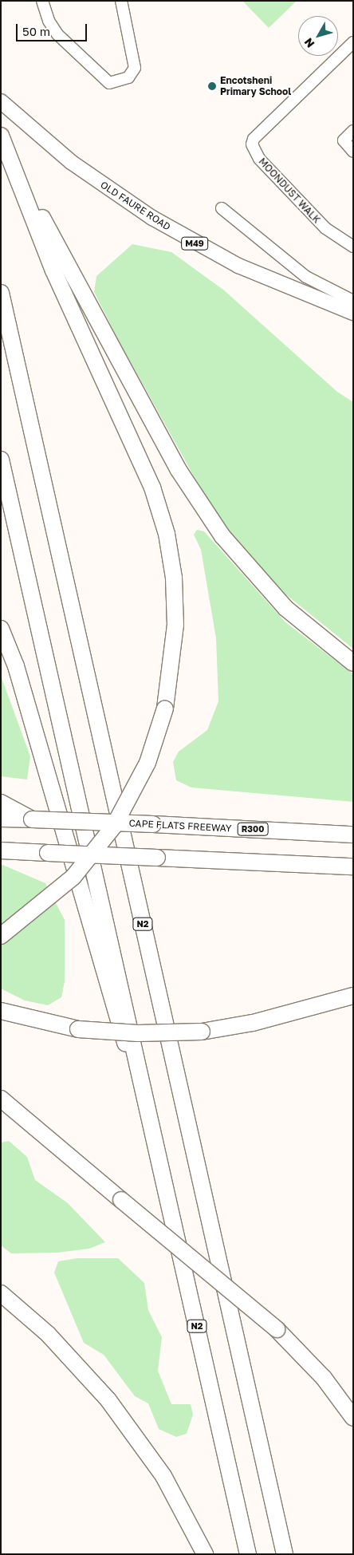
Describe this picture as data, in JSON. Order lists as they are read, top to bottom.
{
  "streets": {
    "highway": ["CAPE FLATS FREEWAY", "R300", "N2"],
    "main road": ["OLD FAURE ROAD", "M49"],
    "street": ["MOONDUST WALK"]
  },
  "crossings": [
    ["CAPE FLATS FREEWAY", "R300"]
  ],
  "places": ["Encotsheni Primary School"],
  "scale_bar": "50 m",
  "north": "bottom left"
}
